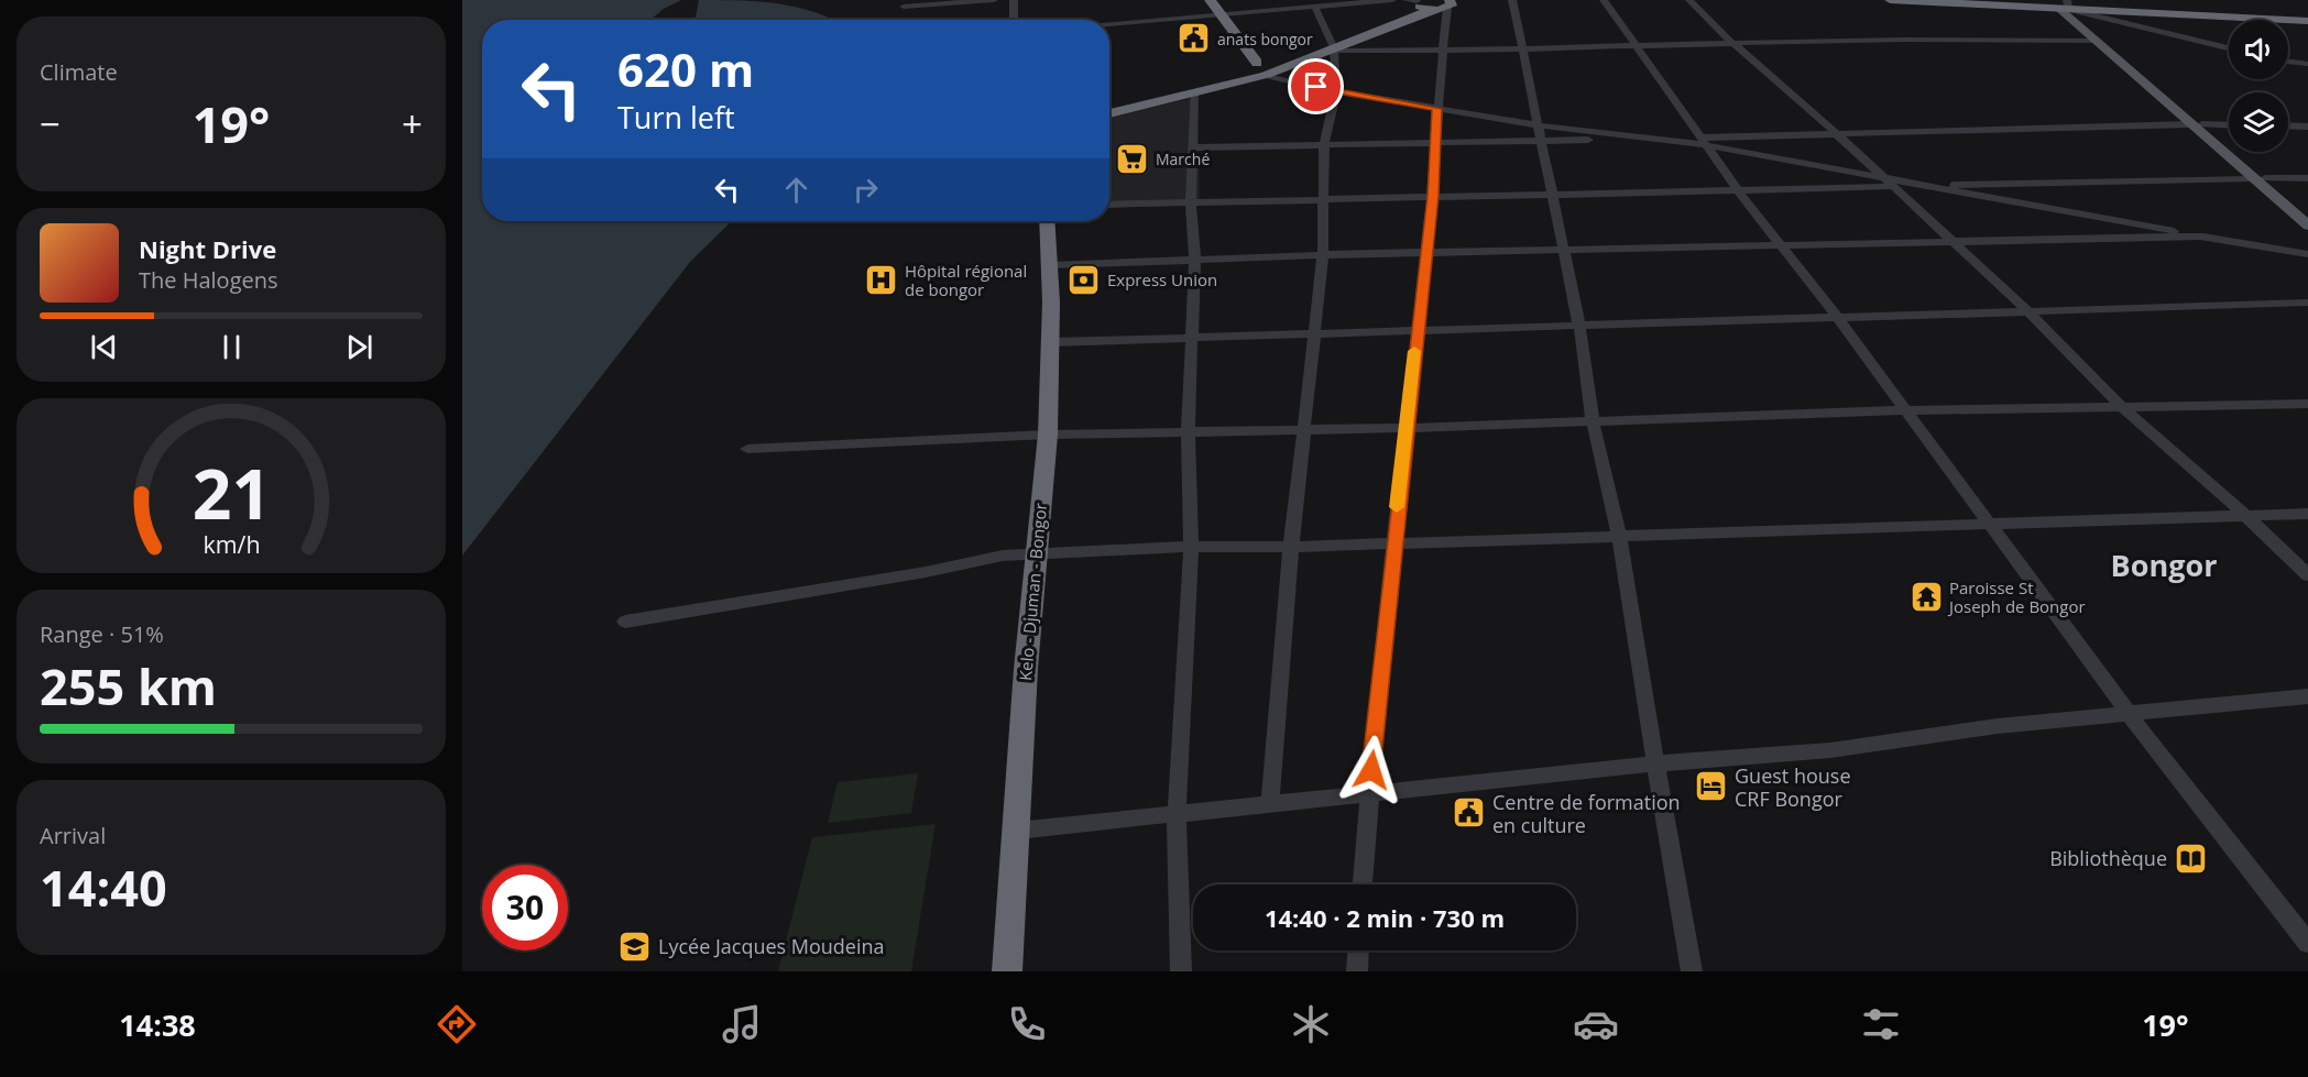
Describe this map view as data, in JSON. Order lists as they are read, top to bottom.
{
  "streets": {
    "highway": ["Kelo - Djuman - Bongor"]
  },
  "districts": ["Bongor"],
  "places": {
    "public building": ["anats bongor", "Centre de formation en culture"],
    "supermarket": ["Marché"],
    "bank": ["Express Union"],
    "hospital": ["Hôpital régional de bongor"],
    "temple": ["Paroisse St Joseph de Bongor"],
    "hotel": ["Guest house CRF Bongor"],
    "library": ["Bibliothèque"],
    "school or university": ["Lycée Jacques Moudeina"]
  },
  "page": {
    "tile": [
      "Climate",
      ["Range · 51%", "255 km"],
      ["Arrival", "14:40"]
    ],
    "turn": ["620 m", "Turn left"],
    "heat": ["−", "19°", "+"],
    "song": ["Night Drive", "The Halogens"],
    "limit": "30",
    "trip": "14:40 · 2 min · 730 m",
    "tabs": ["14:38", "19°"],
    "gauge": ["21", "km/h"]
  }
}
